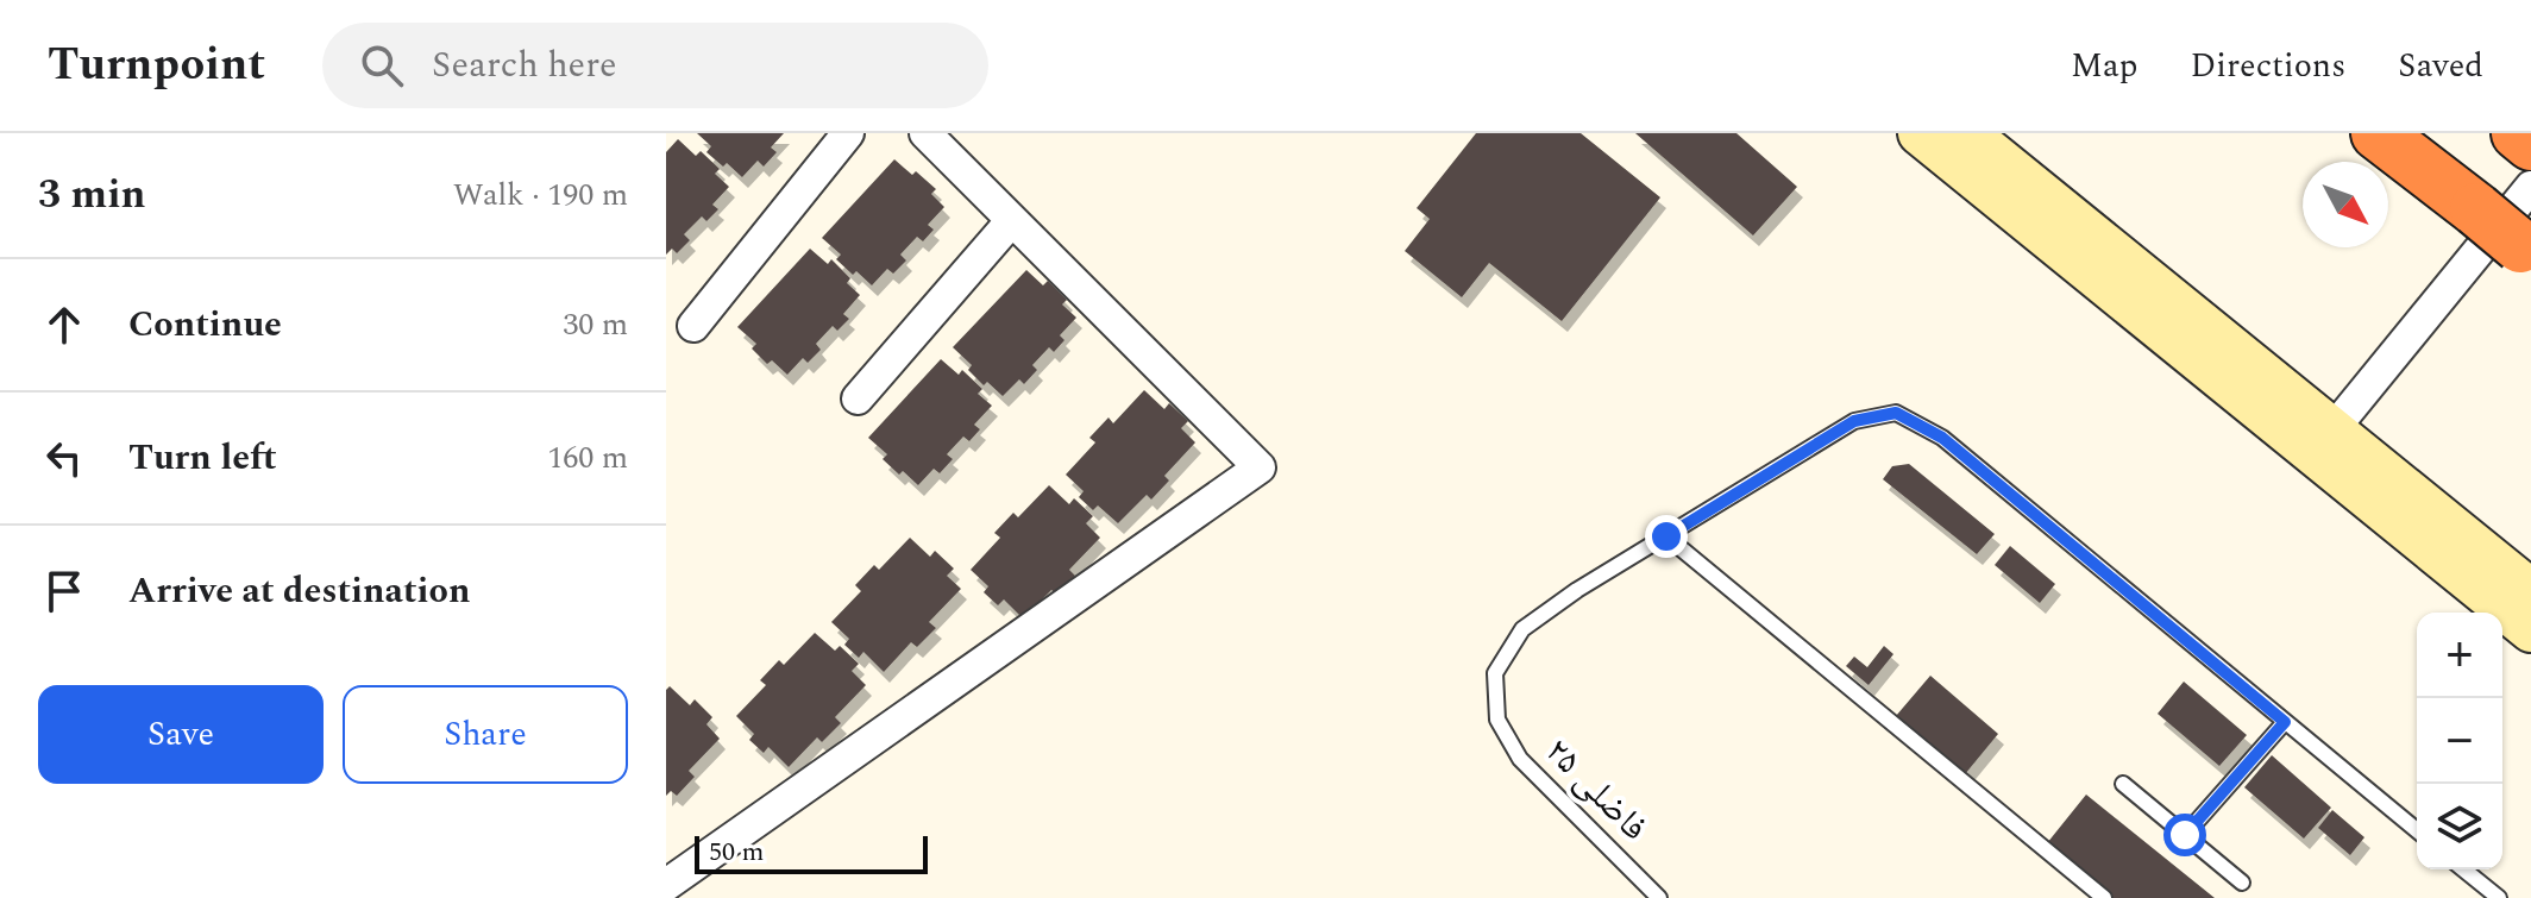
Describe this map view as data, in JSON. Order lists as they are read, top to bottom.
{
  "streets": {
    "lane": ["فاضلی ۲۵"]
  },
  "scale_bar": "50 m",
  "north": "bottom right",
  "page": {
    "header": "Turnpoint",
    "search": "Search here",
    "nav": ["Map", "Directions", "Saved"],
    "heading": ["3 min", "Walk · 190 m"],
    "list": [
      ["Continue", "30 m"],
      ["Turn left", "160 m"],
      "Arrive at destination"
    ],
    "map_buttons": ["+", "−"],
    "buttons": ["Save", "Share"],
    "scale": "50 m"
  }
}
